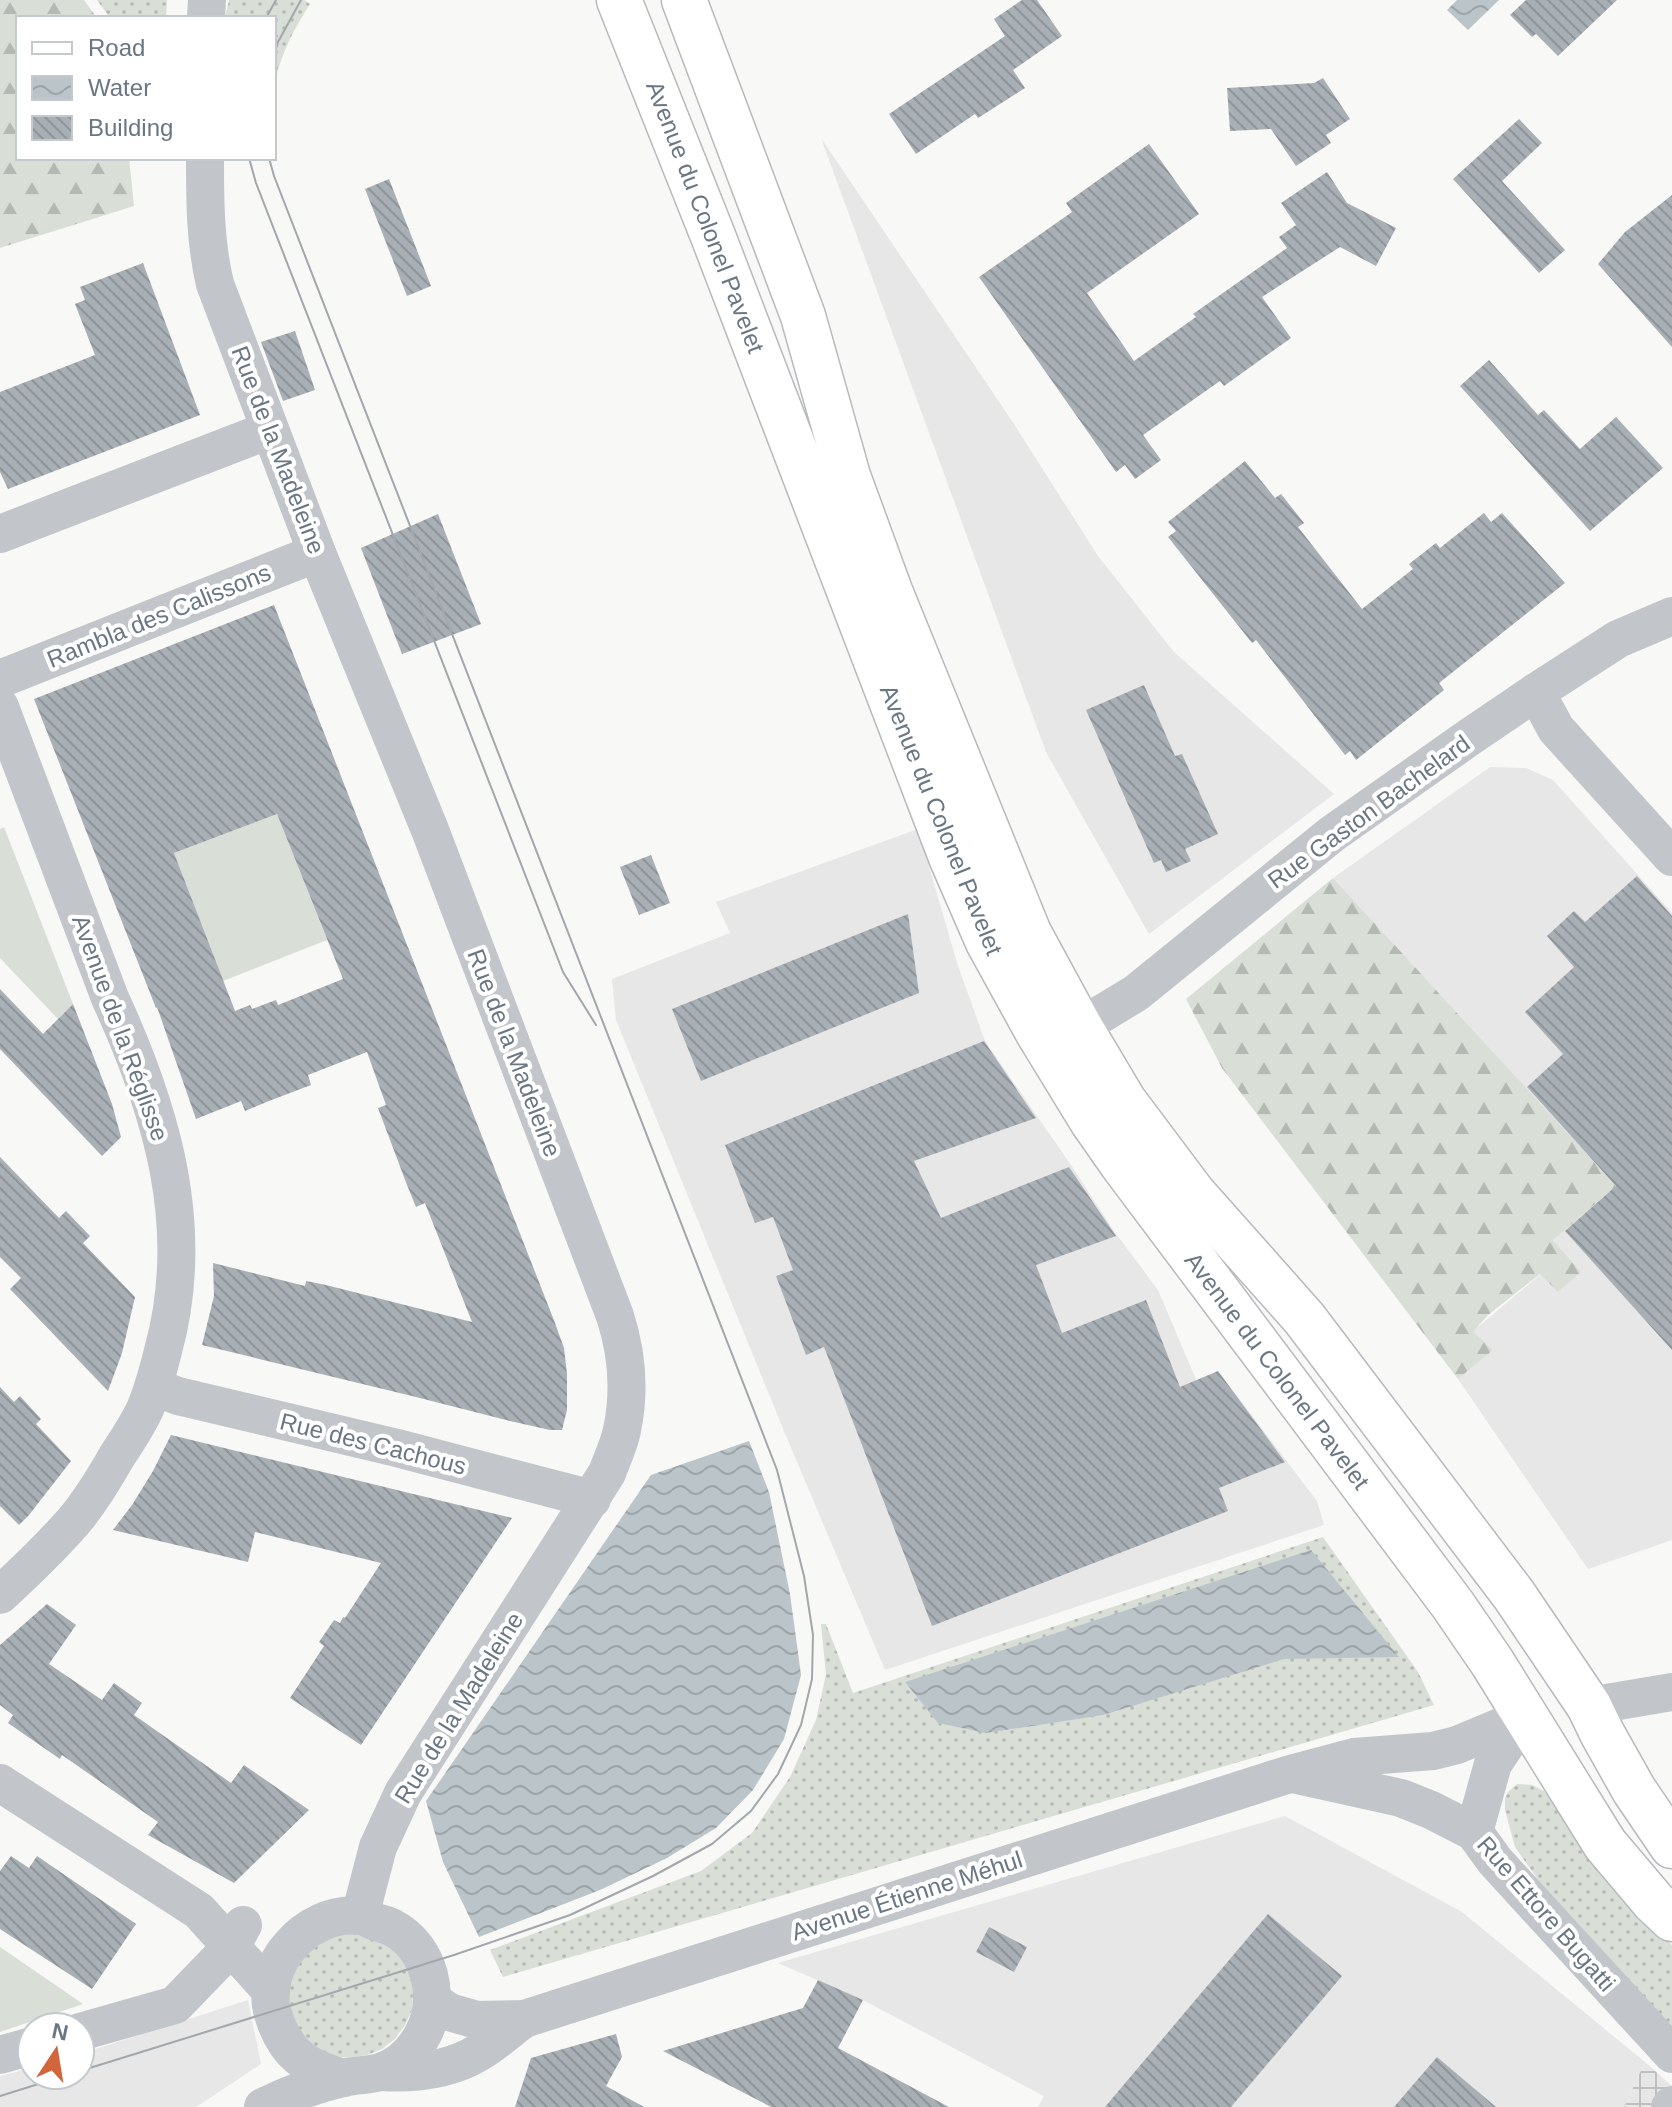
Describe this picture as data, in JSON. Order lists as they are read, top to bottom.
{
  "streets": {
    "main road": ["Avenue du Colonel Pavelet"],
    "street": [
      "Rue de la Madeleine",
      "Rambla des Calissons",
      "Rue Gaston Bachelard",
      "Avenue de la Réglisse",
      "Rue des Cachous",
      "Avenue Étienne Méhul",
      "Rue Ettore Bugatti"
    ]
  },
  "crossings": [
    ["Avenue du Colonel Pavelet", "Rue Gaston Bachelard"],
    ["Avenue du Colonel Pavelet", "Avenue Étienne Méhul"],
    ["Avenue du Colonel Pavelet", "Rue Ettore Bugatti"],
    ["Rue de la Madeleine", "Rambla des Calissons"],
    ["Rue de la Madeleine", "Rue des Cachous"],
    ["Rue de la Madeleine", "Avenue Étienne Méhul"],
    ["Avenue de la Réglisse", "Rue des Cachous"],
    ["Avenue Étienne Méhul", "Rue Ettore Bugatti"]
  ],
  "legend": ["Road", "Water", "Building"],
  "north": "top"
}
